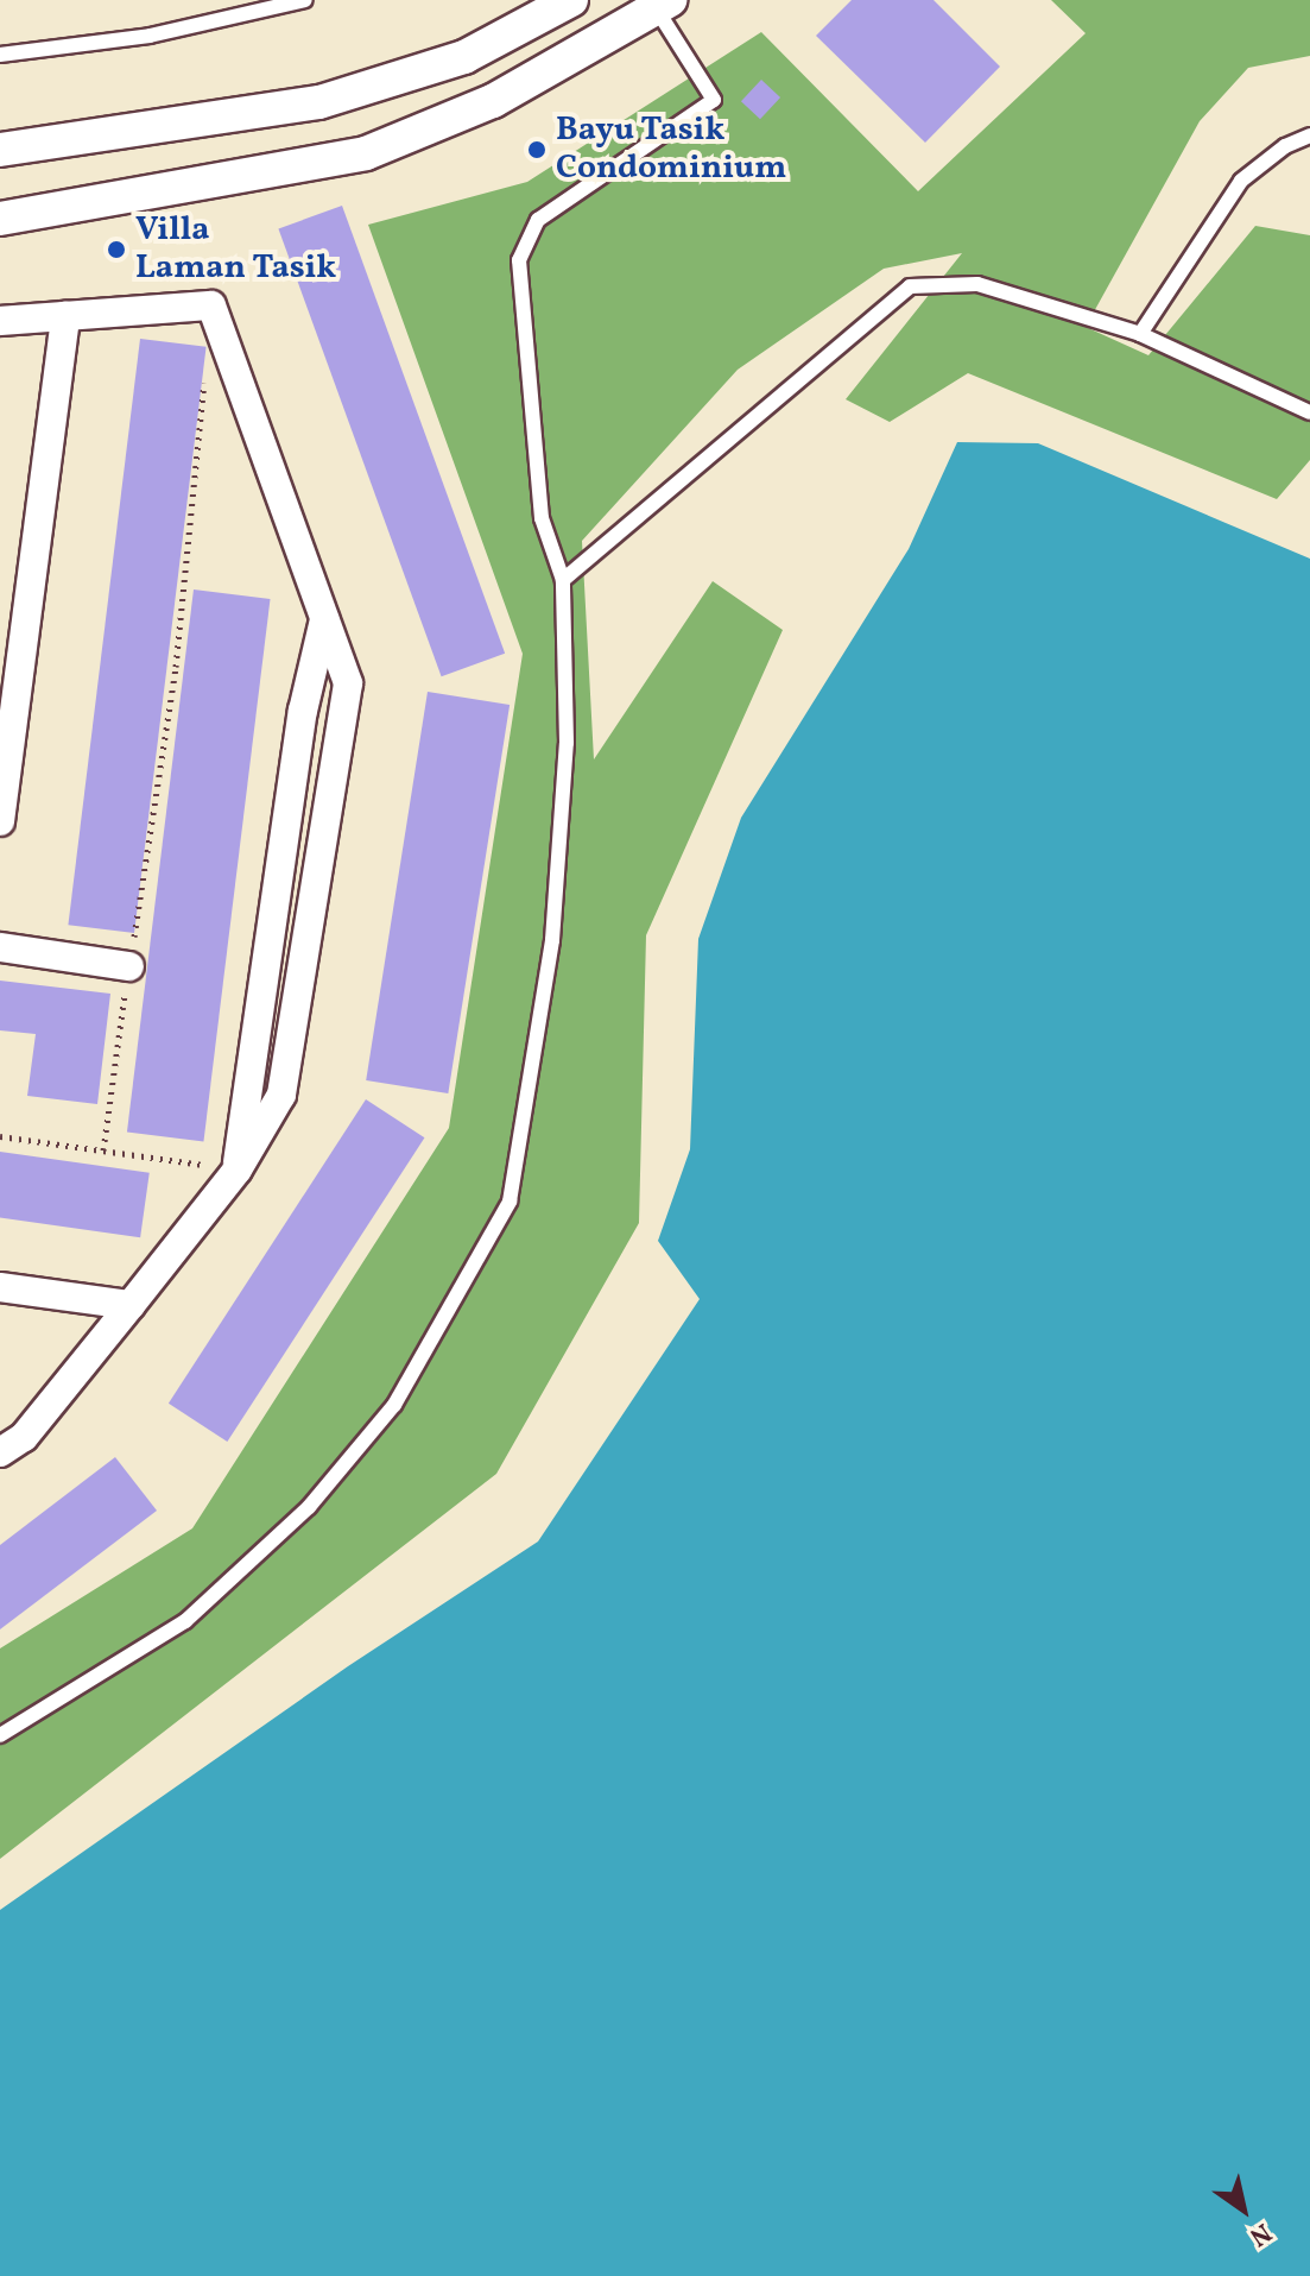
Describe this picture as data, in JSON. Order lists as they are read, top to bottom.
{
  "places": ["Bayu Tasik Condominium", "Villa Laman Tasik"],
  "north": "bottom right"
}
